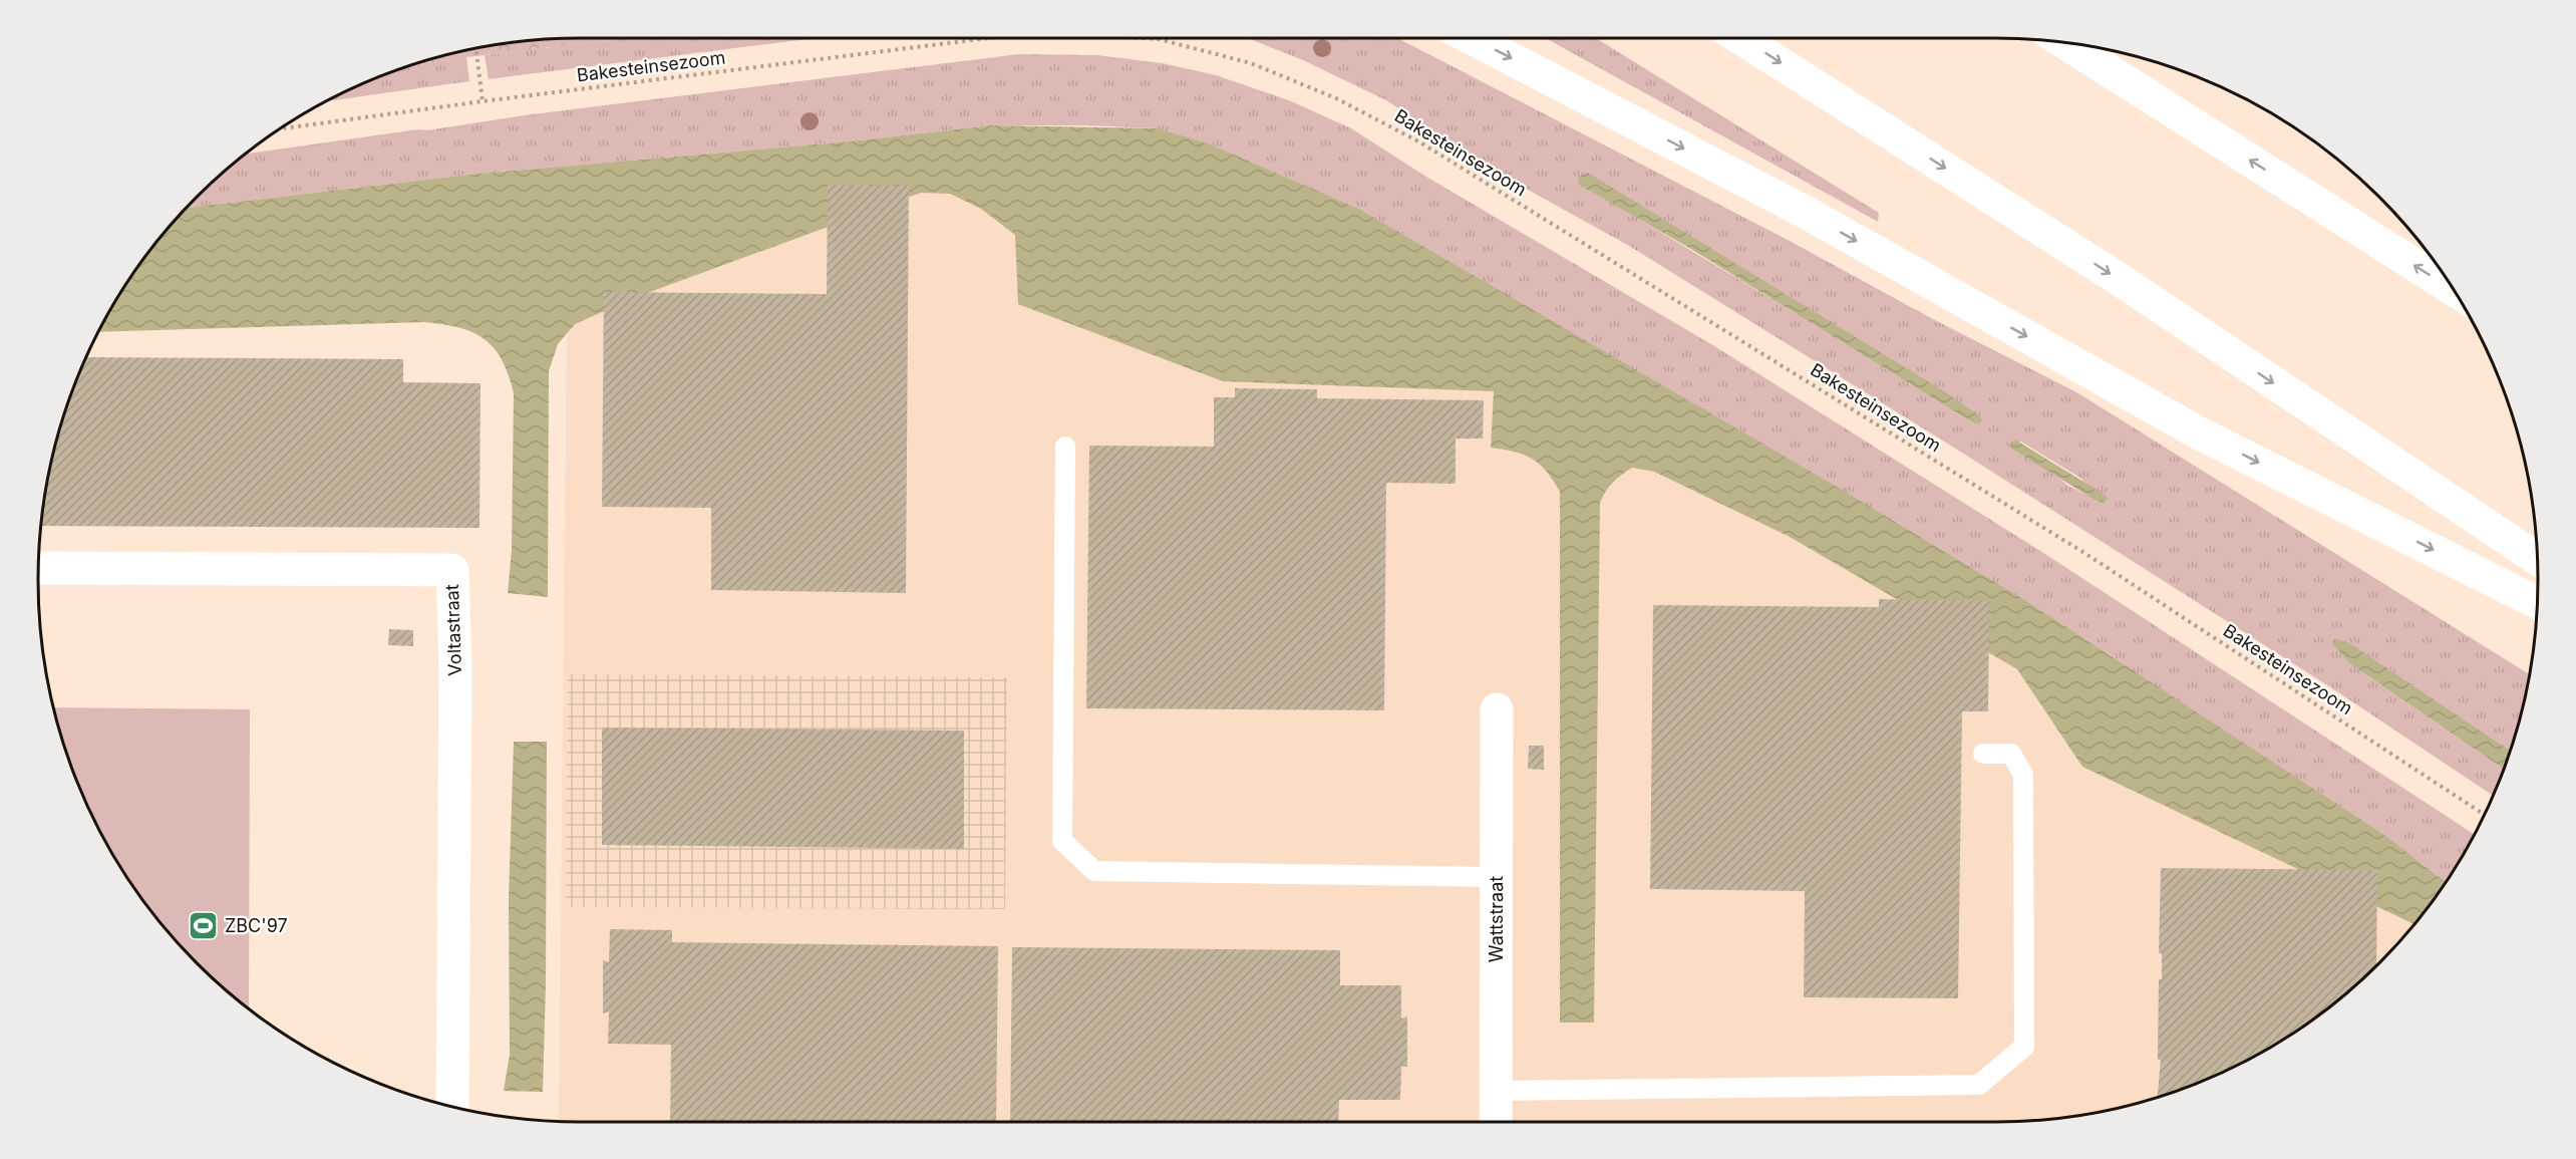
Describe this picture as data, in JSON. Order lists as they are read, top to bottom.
{
  "streets": {
    "main road": ["Voltastraat", "Wattstraat"],
    "path": ["Bakesteinsezoom"]
  },
  "places": {
    "sports": ["ZBC'97"]
  }
}
